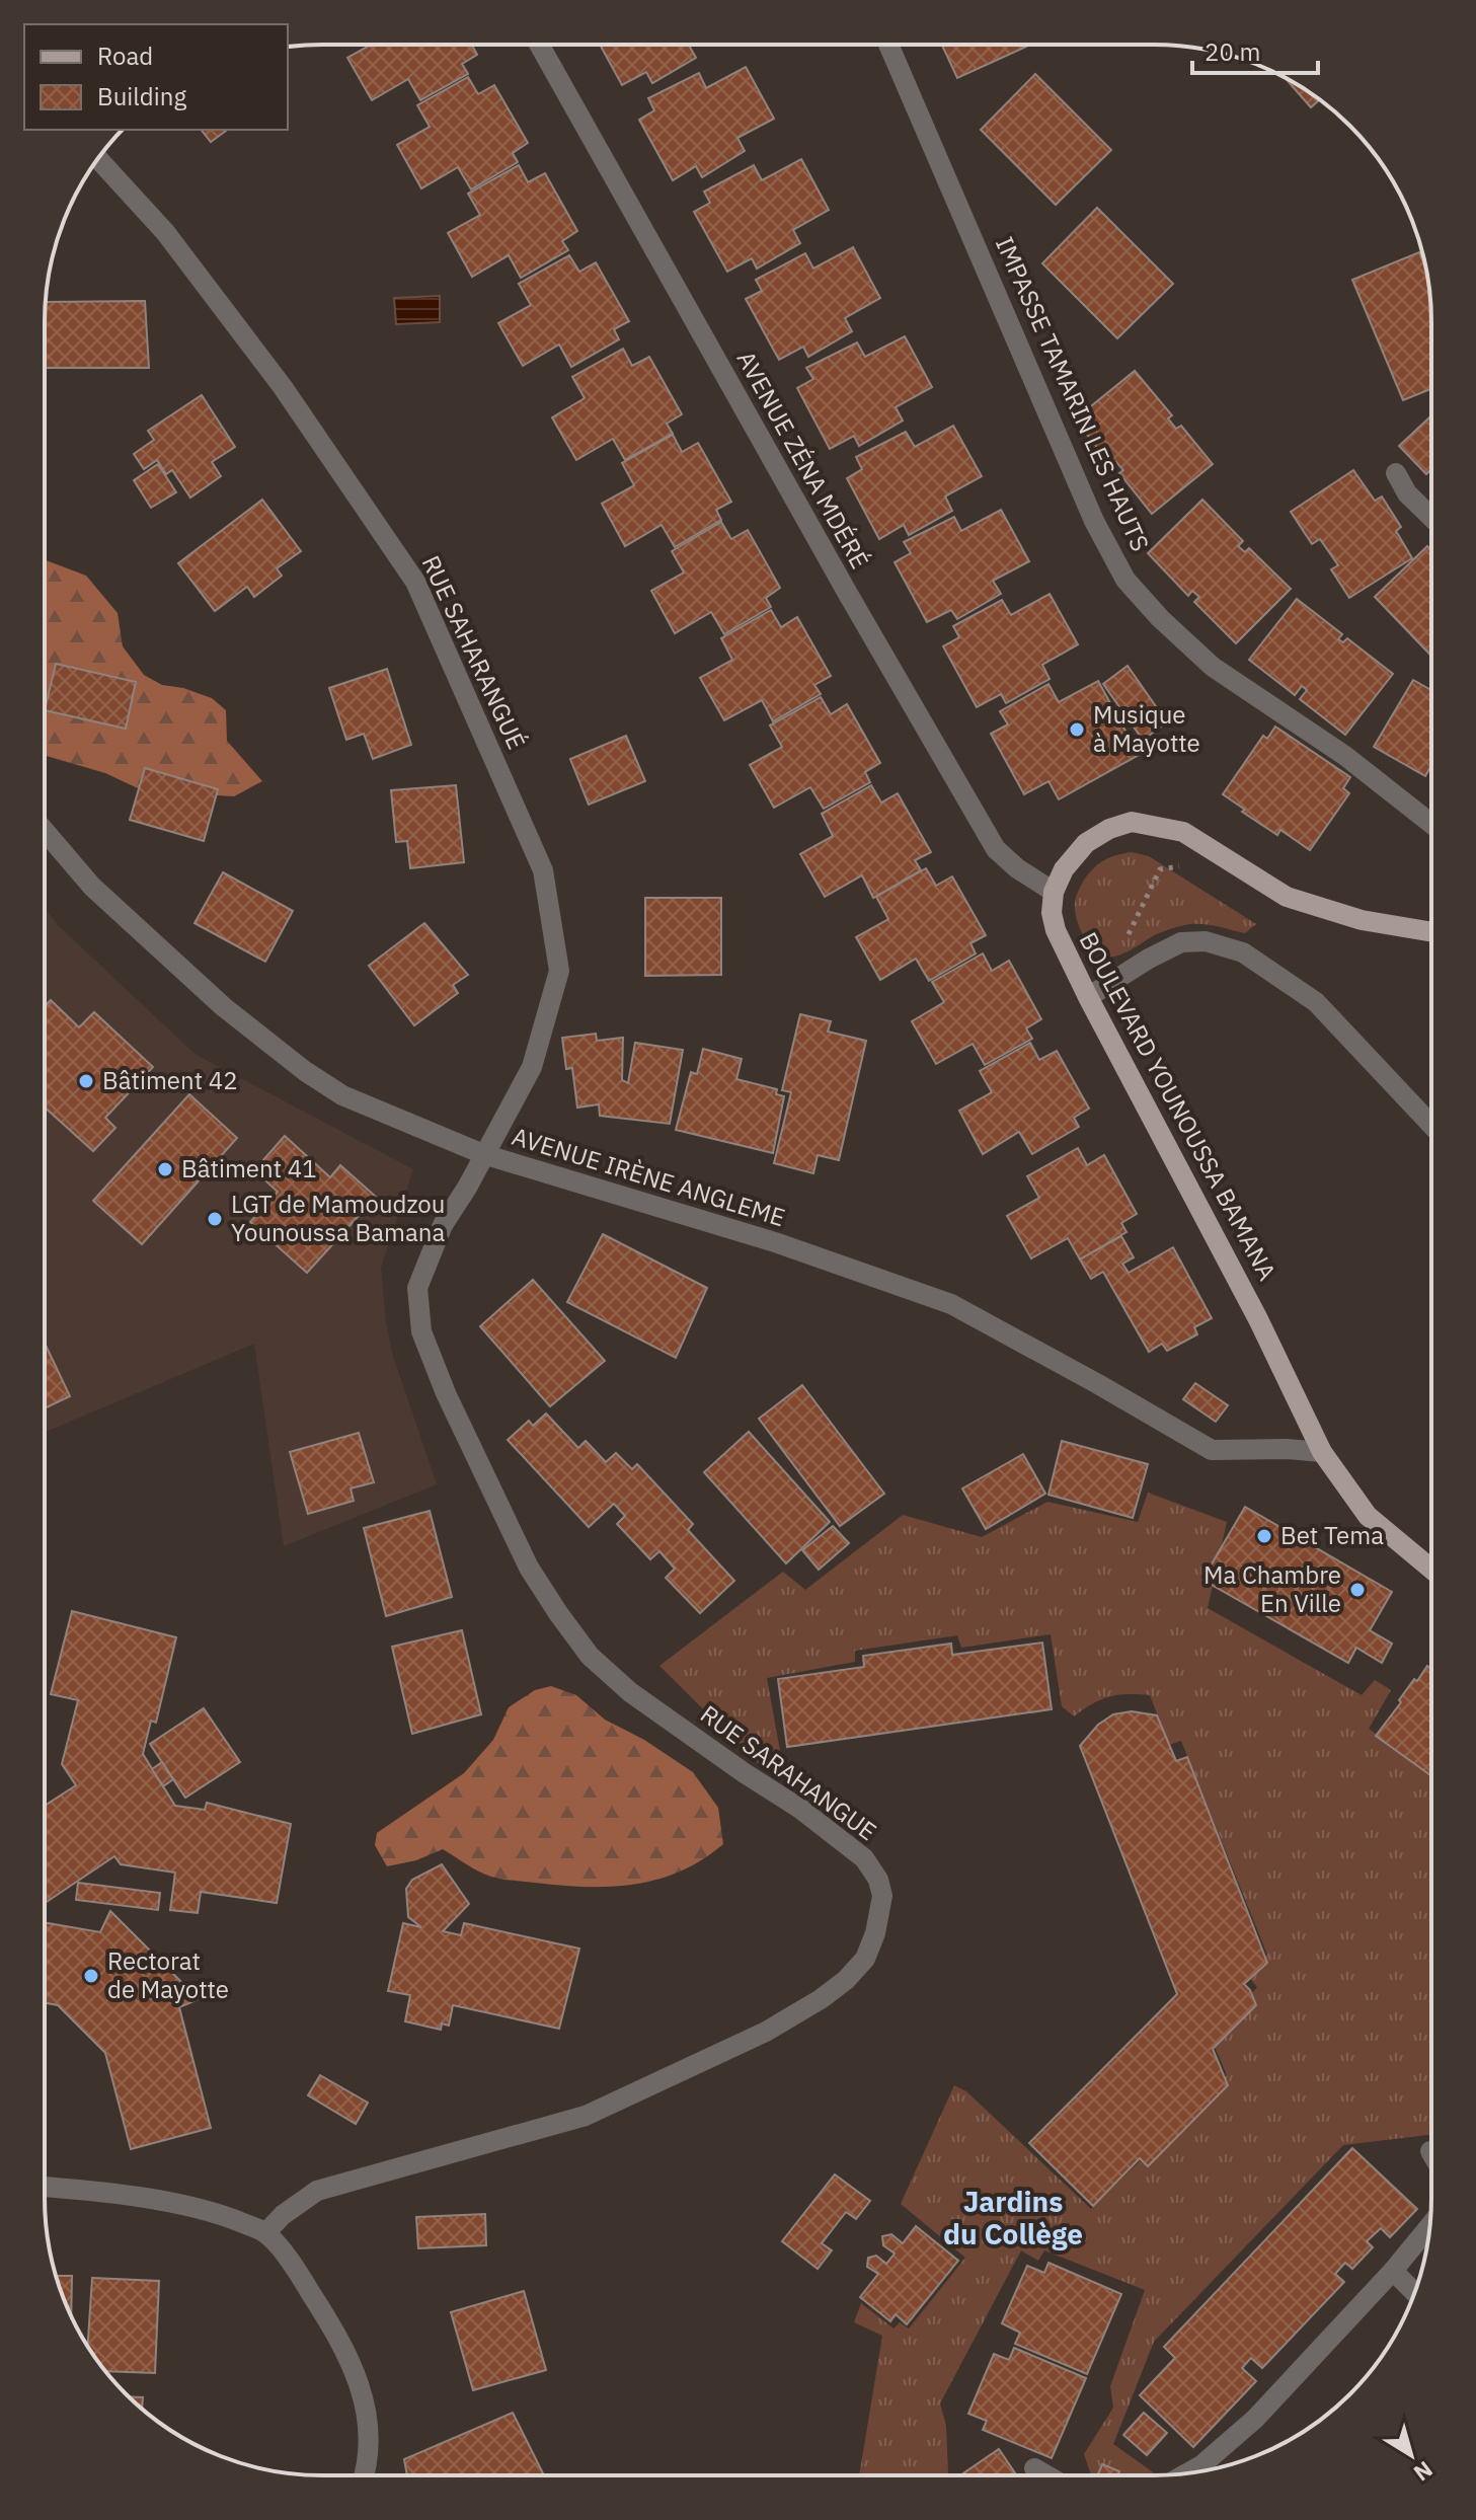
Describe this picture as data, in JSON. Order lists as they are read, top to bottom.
{
  "streets": {
    "main road": ["BOULEVARD YOUNOUSSA BAMANA"],
    "street": [
      "IMPASSE TAMARIN LES HAUTS",
      "AVENUE ZÉNA MDÉRÉ",
      "RUE SAHARANGUÉ",
      "AVENUE IRÈNE ANGLEME",
      "RUE SARAHANGUE"
    ]
  },
  "crossings": [
    ["AVENUE ZÉNA MDÉRÉ", "BOULEVARD YOUNOUSSA BAMANA"],
    ["RUE SAHARANGUÉ", "AVENUE IRÈNE ANGLEME"],
    ["RUE SAHARANGUÉ", "RUE SARAHANGUE"],
    ["BOULEVARD YOUNOUSSA BAMANA", "AVENUE IRÈNE ANGLEME"],
    ["AVENUE IRÈNE ANGLEME", "RUE SARAHANGUE"]
  ],
  "districts": ["Jardins du Collège"],
  "places": [
    "Musique à Mayotte",
    "Bâtiment 42",
    "Bâtiment 41",
    "LGT de Mamoudzou Younoussa Bamana",
    "Bet Tema",
    "Ma Chambre En Ville",
    "Rectorat de Mayotte"
  ],
  "legend": ["Road", "Building"],
  "scale_bar": "20 m",
  "north": "bottom right"
}
